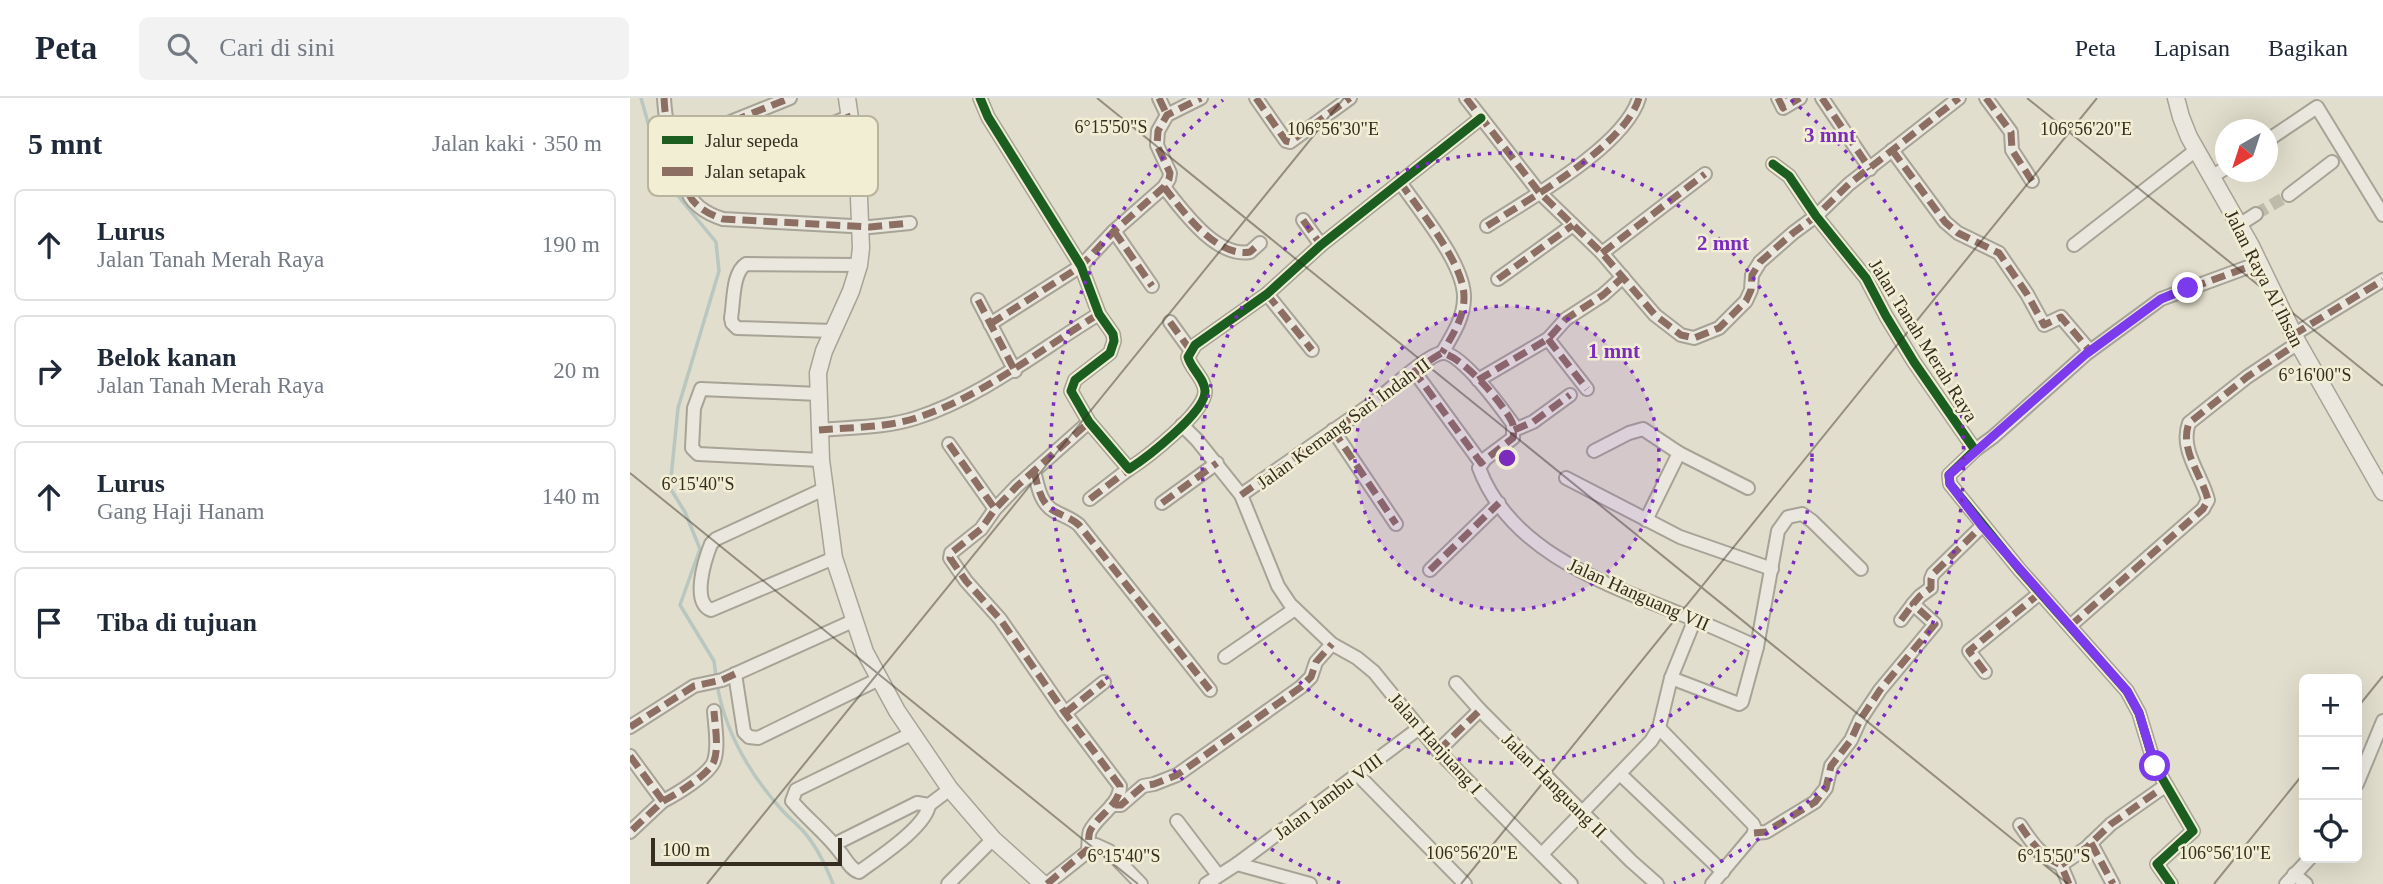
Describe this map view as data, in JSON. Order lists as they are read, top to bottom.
{
  "streets": {
    "street": [
      "Jalan Raya Al Ihsan",
      "Jalan Tanah Merah Raya",
      "Jalan Kemang Sari Indah II",
      "Jalan Hanguang VII",
      "Jalan Hanjuang I",
      "Jalan Hanguang II",
      "Jalan Jambu VIII"
    ]
  },
  "crossings": [
    ["Jalan Kemang Sari Indah II", "Jalan Hanguang VII"],
    ["Jalan Kemang Sari Indah II", "Jalan Hanjuang I"],
    ["Jalan Hanjuang I", "Jalan Jambu VIII"]
  ],
  "legend": ["Jalur sepeda", "Jalan setapak"],
  "scale_bar": "100 m",
  "north": "bottom left",
  "page": {
    "header": "Peta",
    "search": "Cari di sini",
    "nav": ["Peta", "Lapisan", "Bagikan"],
    "heading": ["5 mnt", "Jalan kaki · 350 m"],
    "list": [
      ["Lurus", "Jalan Tanah Merah Raya", "190 m"],
      ["Belok kanan", "Jalan Tanah Merah Raya", "20 m"],
      ["Lurus", "Gang Haji Hanam", "140 m"],
      "Tiba di tujuan"
    ],
    "map_buttons": ["+", "−"],
    "scale": "100 m"
  },
  "coordinates": [
    "6°15'50\"S",
    "106°56'30\"E",
    "106°56'20\"E",
    "6°16'00\"S",
    "6°15'40\"S",
    "106°56'10\"E"
  ],
  "rings": ["3 mnt", "2 mnt", "1 mnt"]
}
